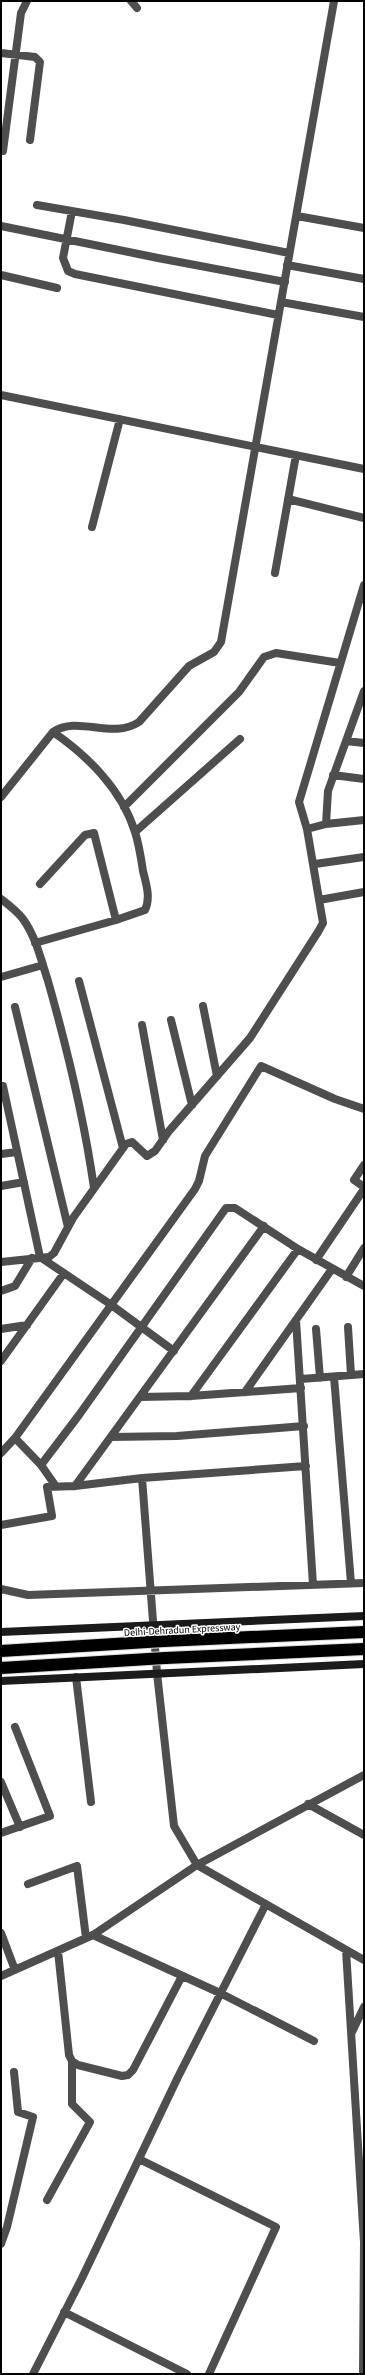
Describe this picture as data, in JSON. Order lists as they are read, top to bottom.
{
  "streets": {
    "highway": ["Delhi-Dehradun Expressway"]
  }
}
